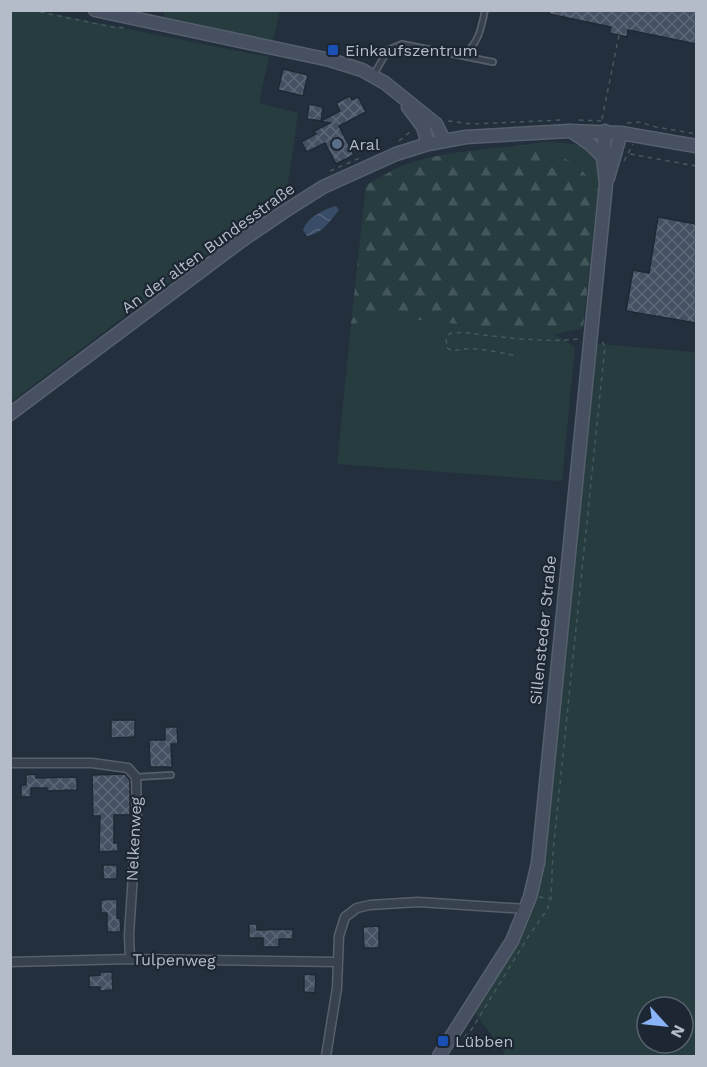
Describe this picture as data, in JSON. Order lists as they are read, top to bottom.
{
  "streets": {
    "street": [
      "An der alten Bundesstraße",
      "Sillensteder Straße",
      "Nelkenweg",
      "Tulpenweg"
    ]
  },
  "crossings": [
    ["An der alten Bundesstraße", "Sillensteder Straße"],
    ["Nelkenweg", "Tulpenweg"]
  ],
  "places": {
    "transit": ["Einkaufszentrum", "Lübben"],
    "other": ["Aral"]
  },
  "north": "bottom right"
}
